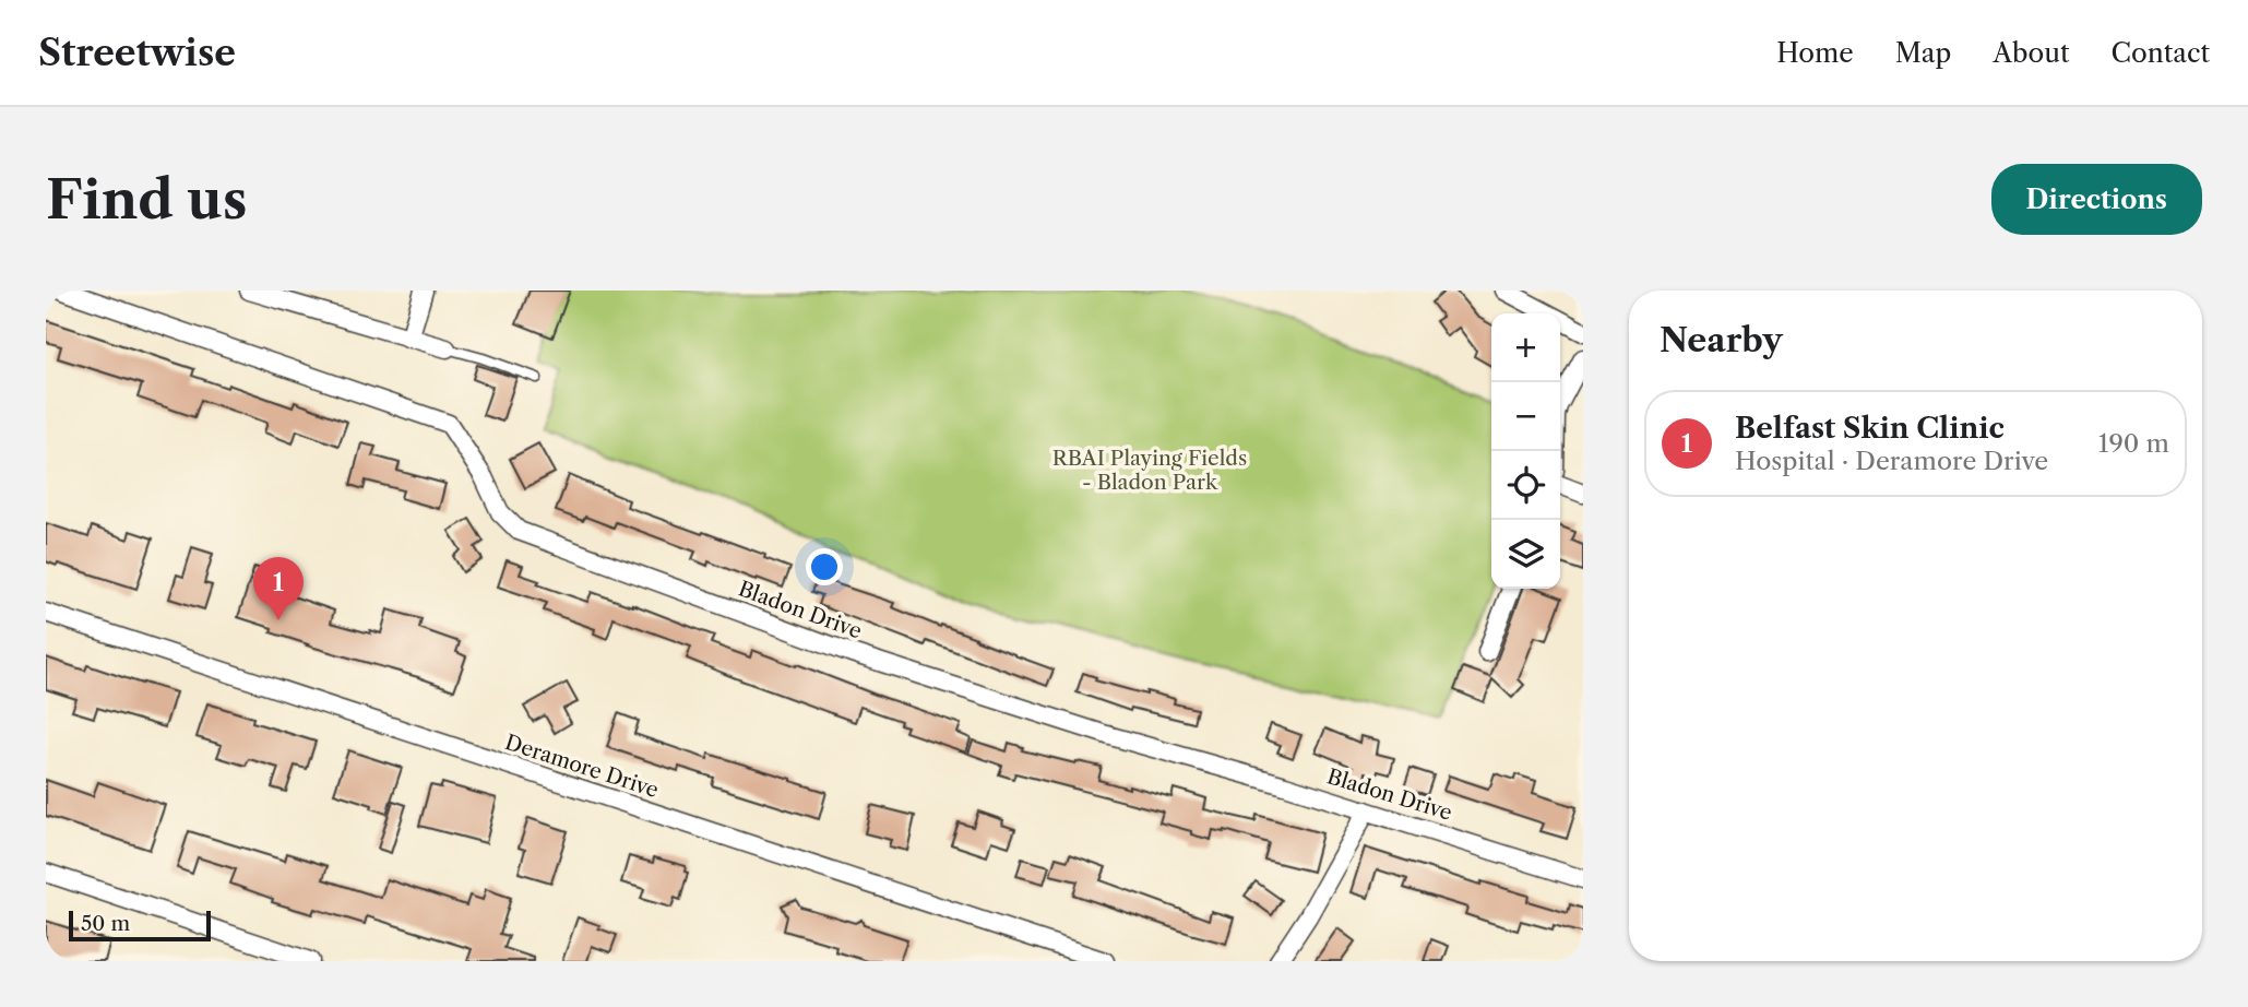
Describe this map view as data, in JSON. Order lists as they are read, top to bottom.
{
  "streets": {
    "street": ["Bladon Drive", "Deramore Drive"]
  },
  "parks": ["RBAI Playing Fields - Bladon Park"],
  "scale_bar": "50 m",
  "page": {
    "header": "Streetwise",
    "nav": [
      "Home",
      "Map",
      "About",
      "Contact"
    ],
    "buttons": "Directions",
    "title": "Find us",
    "heading": "Nearby",
    "map_buttons": ["+", "−"],
    "list": [
      {
        "mark": "1",
        "name": "Belfast Skin Clinic",
        "note": "Hospital · Deramore Drive",
        "value": "190 m"
      }
    ],
    "pins": "1",
    "scale": "50 m"
  }
}
